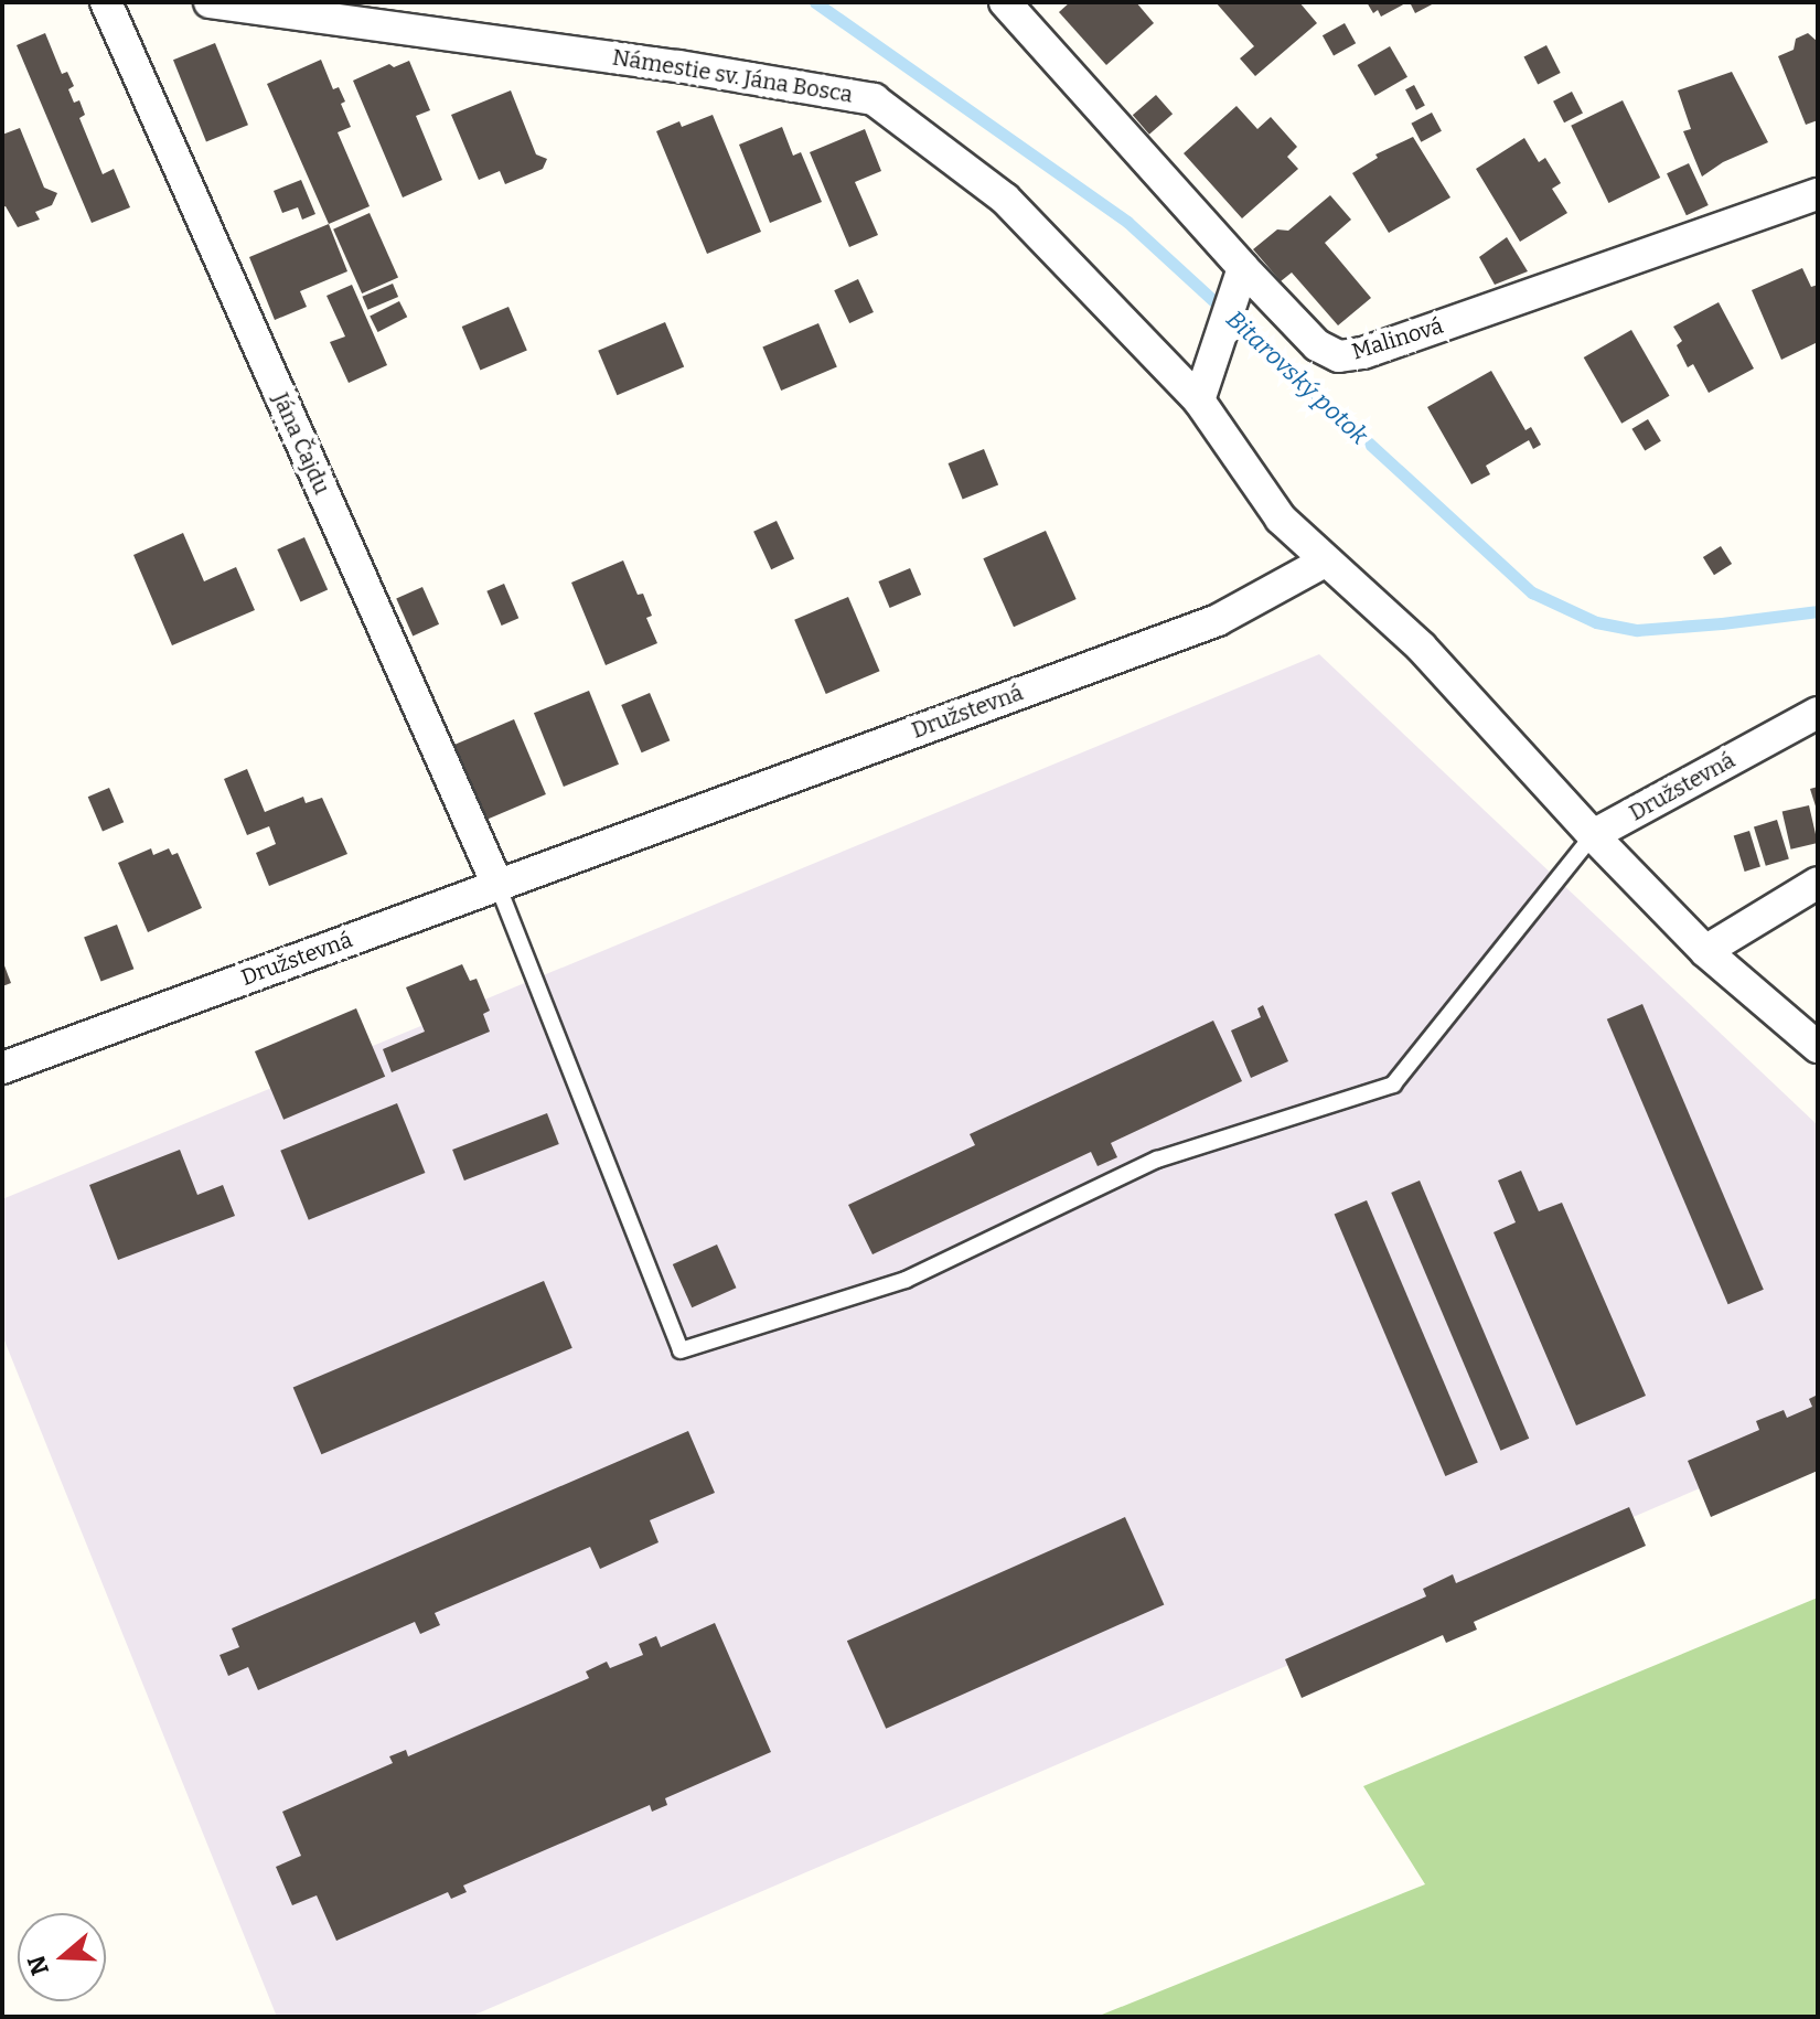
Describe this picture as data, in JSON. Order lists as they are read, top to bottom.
{
  "streets": {
    "street": [
      "Námestie sv. Jána Bosca",
      "Malinová",
      "Jána Čajdu",
      "Družstevná"
    ]
  },
  "crossings": [
    ["Námestie sv. Jána Bosca", "Družstevná"],
    ["Jána Čajdu", "Družstevná"]
  ],
  "water": ["Bitarovský potok"],
  "north": "left"
}
